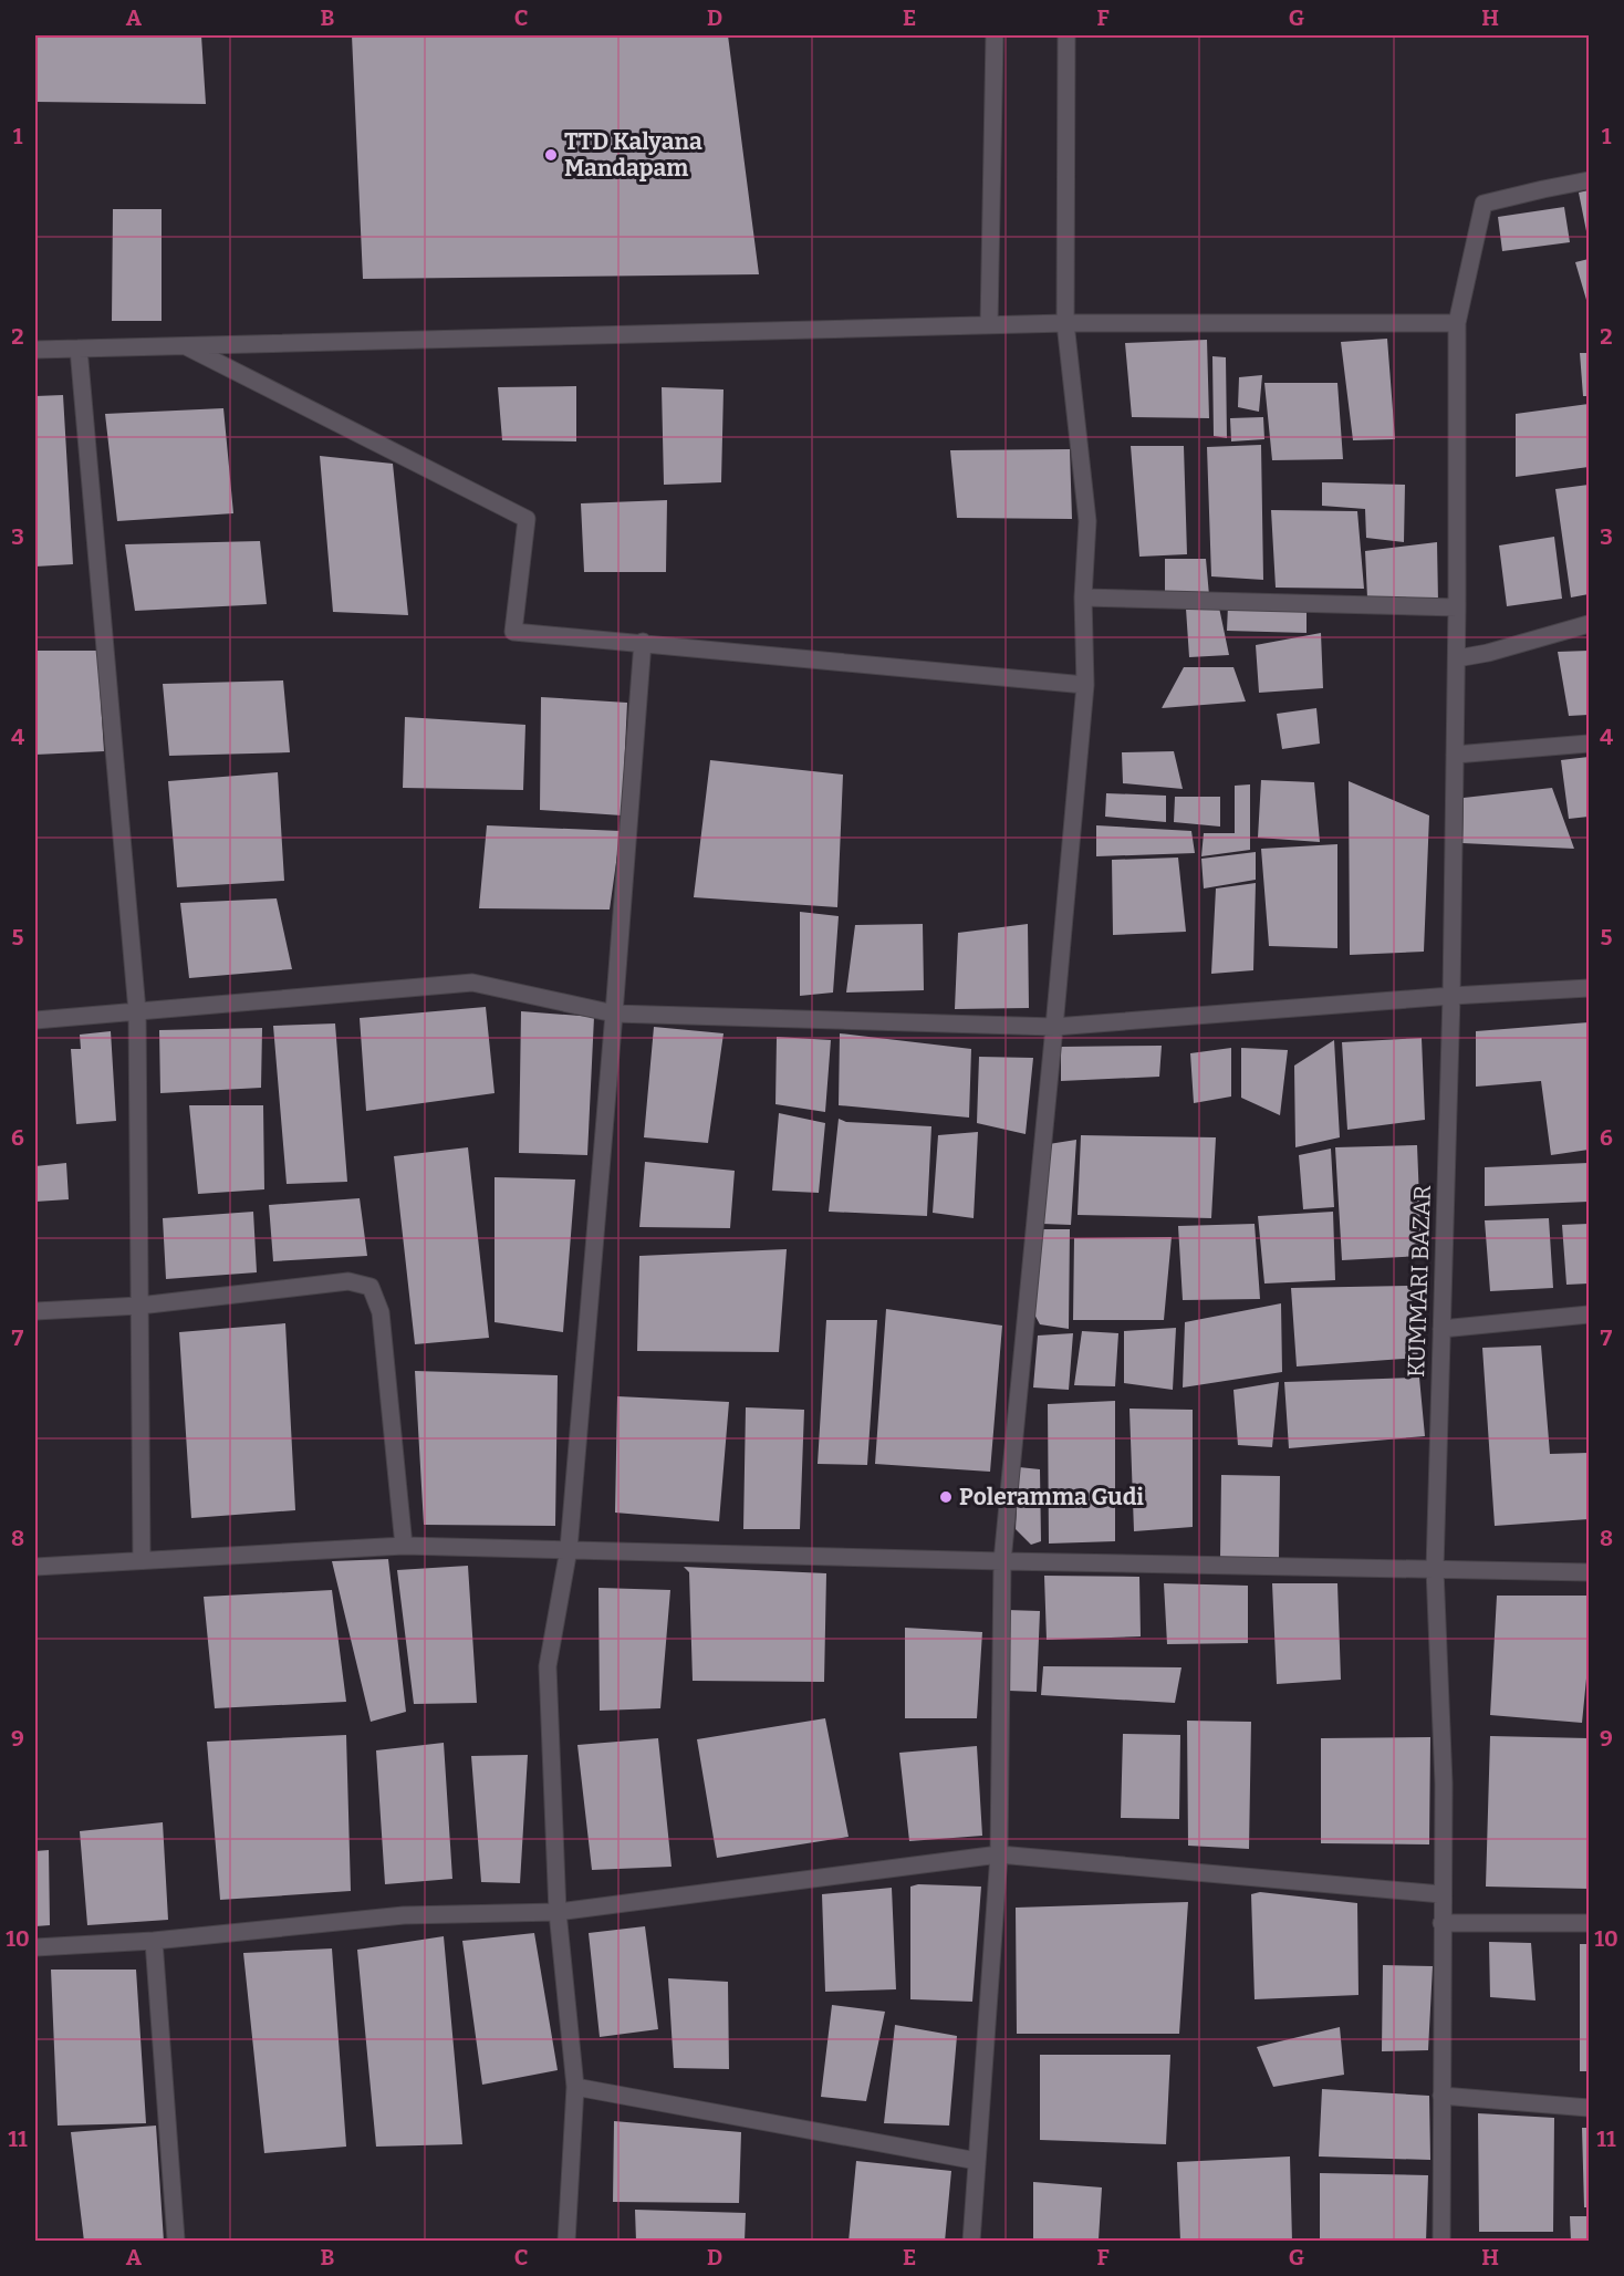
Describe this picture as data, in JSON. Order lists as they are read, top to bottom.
{
  "streets": {
    "street": ["KUMMARI BAZAR"]
  },
  "places": ["TTD Kalyana Mandapam", "Poleramma Gudi"],
  "grid": {
    "columns": [
      "A",
      "B",
      "C",
      "D",
      "E",
      "F",
      "G",
      "H"
    ],
    "rows": [
      "1",
      "2",
      "3",
      "4",
      "5",
      "6",
      "7",
      "8",
      "9",
      "10",
      "11"
    ]
  }
}
